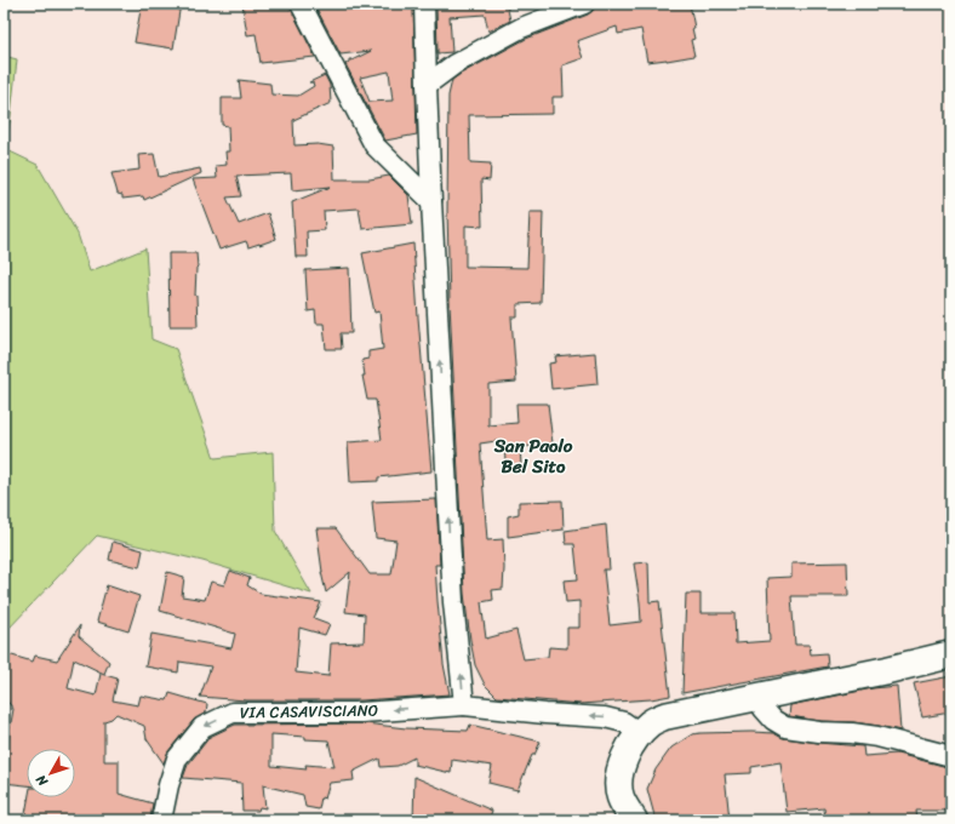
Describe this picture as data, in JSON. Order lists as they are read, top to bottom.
{
  "streets": {
    "street": ["VIA CASAVISCIANO"]
  },
  "one_way": ["VIA CASAVISCIANO"],
  "districts": ["San Paolo Bel Sito"],
  "north": "bottom left"
}
